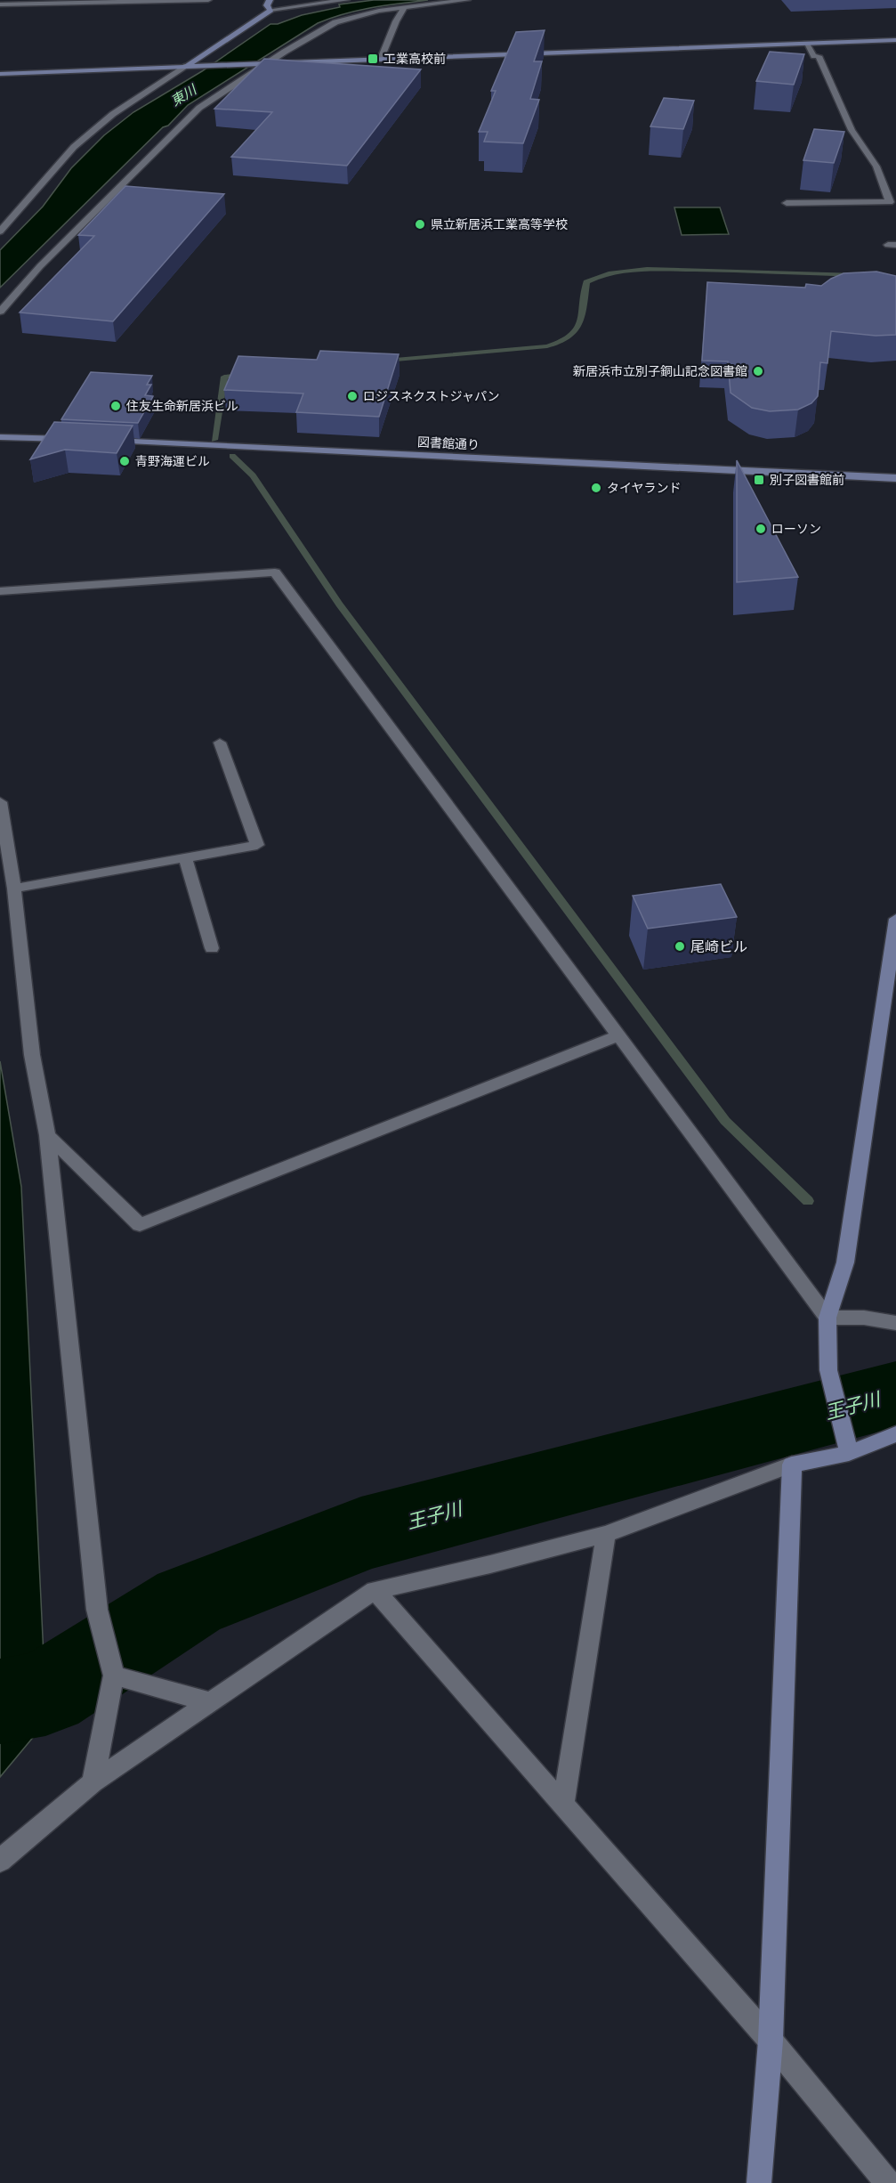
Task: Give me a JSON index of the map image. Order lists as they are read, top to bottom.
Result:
{
  "streets": {
    "street": ["図書館通り"]
  },
  "water": ["東川", "王子川"],
  "places": {
    "transit": ["工業高校前", "別子図書館前"],
    "other": [
      "県立新居浜工業高等学校",
      "新居浜市立別子銅山記念図書館",
      "ロジスネクストジャパン",
      "住友生命新居浜ビル",
      "青野海運ビル",
      "タイヤランド",
      "ローソン",
      "尾崎ビル"
    ]
  }
}
